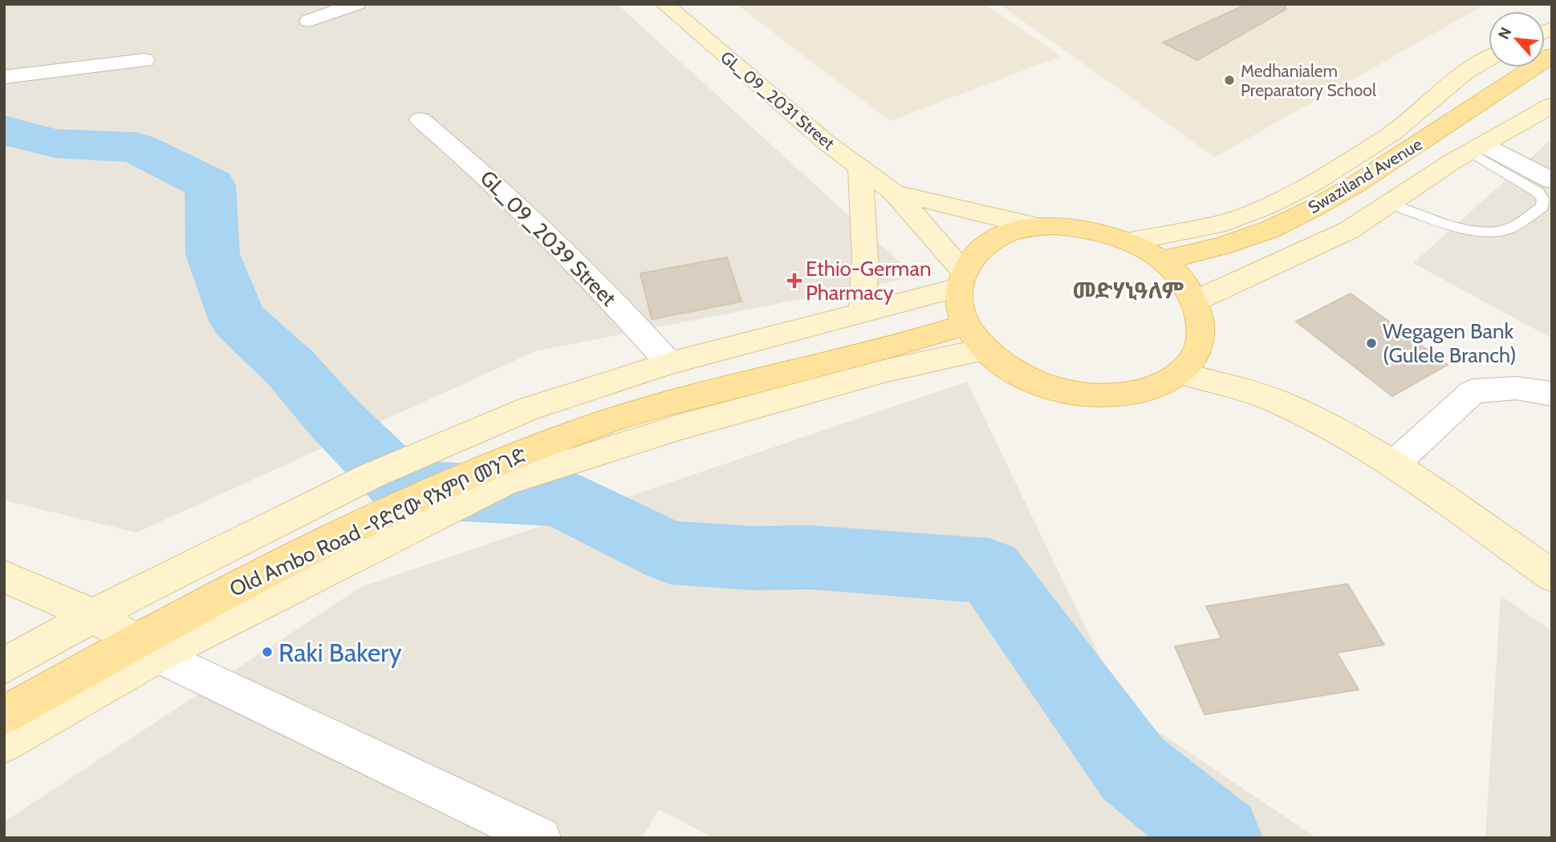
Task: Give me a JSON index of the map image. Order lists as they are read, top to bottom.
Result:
{
  "streets": {
    "main road": ["GL_09_2031 Street", "Swaziland Avenue", "Old Ambo Road -የድሮው የአምቦ መንገድ"],
    "street": ["GL_09_2039 Street"]
  },
  "crossings": [
    ["GL_09_2031 Street", "Old Ambo Road -የድሮው የአምቦ መንገድ"]
  ],
  "districts": ["መድሃኒዓለም"],
  "places": {
    "other": ["Medhanialem Preparatory School", "Wegagen Bank (Gulele Branch)", "Raki Bakery"],
    "health": ["Ethio-German Pharmacy"]
  },
  "north": "top left"
}
